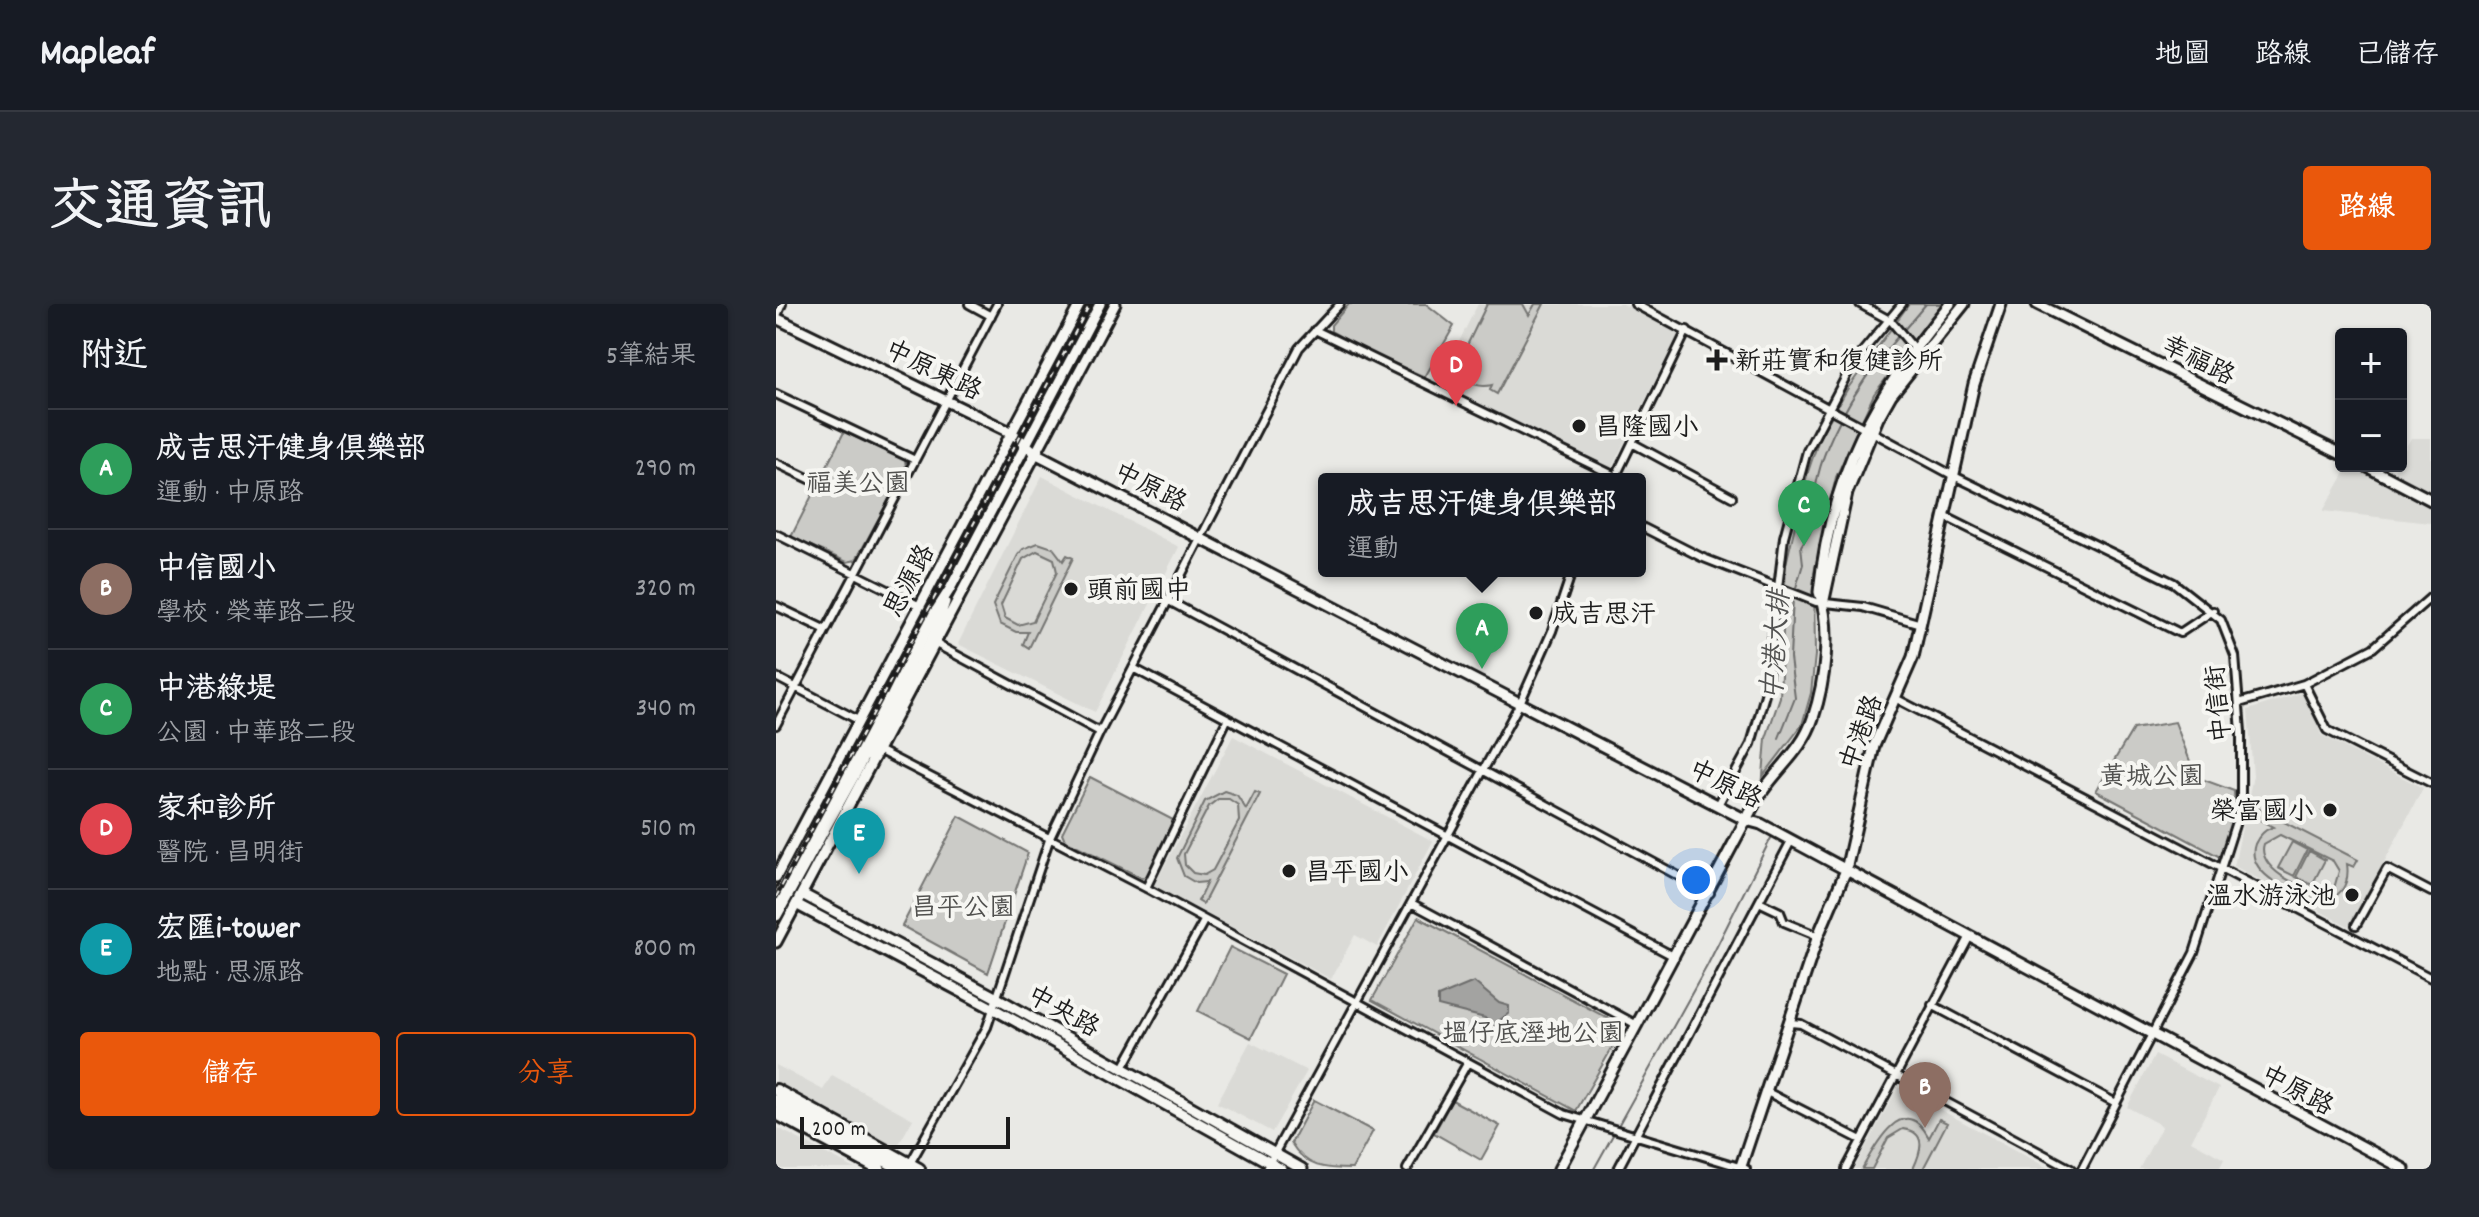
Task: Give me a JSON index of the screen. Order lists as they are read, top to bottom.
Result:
{
  "streets": {
    "street": [
      "幸福路",
      "中原東路",
      "中原路",
      "思源路",
      "中信街",
      "中港路",
      "中央路"
    ]
  },
  "crossings": [
    ["中原東路", "中原路"],
    ["中原東路", "思源路"],
    ["中原路", "思源路"],
    ["中原路", "中信街"],
    ["中原路", "中港路"],
    ["思源路", "中央路"],
    ["中信街", "中港路"]
  ],
  "water": ["中港大排"],
  "parks": [
    "福美公園",
    "黃城公園",
    "昌平公園",
    "塭仔底溼地公園"
  ],
  "places": {
    "health": ["新莊實和復健診所"],
    "other": [
      "昌隆國小",
      "頭前國中",
      "成吉思汗",
      "榮富國小",
      "昌平國小",
      "溫水游泳池"
    ]
  },
  "scale_bar": "200 m",
  "page": {
    "header": "Mapleaf",
    "nav": ["地圖", "路線", "已儲存"],
    "title": "交通資訊",
    "buttons": [
      "路線",
      ["儲存", "分享"]
    ],
    "heading": ["附近", "5筆結果"],
    "map_buttons": ["+", "−"],
    "pins": [
      "D",
      "C",
      "A",
      "E",
      "B"
    ],
    "list": [
      {
        "mark": "A",
        "name": "成吉思汗健身俱樂部",
        "note": "運動 · 中原路",
        "value": "290 m"
      },
      {
        "mark": "B",
        "name": "中信國小",
        "note": "學校 · 榮華路二段",
        "value": "320 m"
      },
      {
        "mark": "C",
        "name": "中港綠堤",
        "note": "公園 · 中華路二段",
        "value": "340 m"
      },
      {
        "mark": "D",
        "name": "家和診所",
        "note": "醫院 · 昌明街",
        "value": "510 m"
      },
      {
        "mark": "E",
        "name": "宏匯i-tower",
        "note": "地點 · 思源路",
        "value": "800 m"
      }
    ],
    "popup": ["成吉思汗健身俱樂部", "運動"],
    "scale": "200 m"
  }
}
